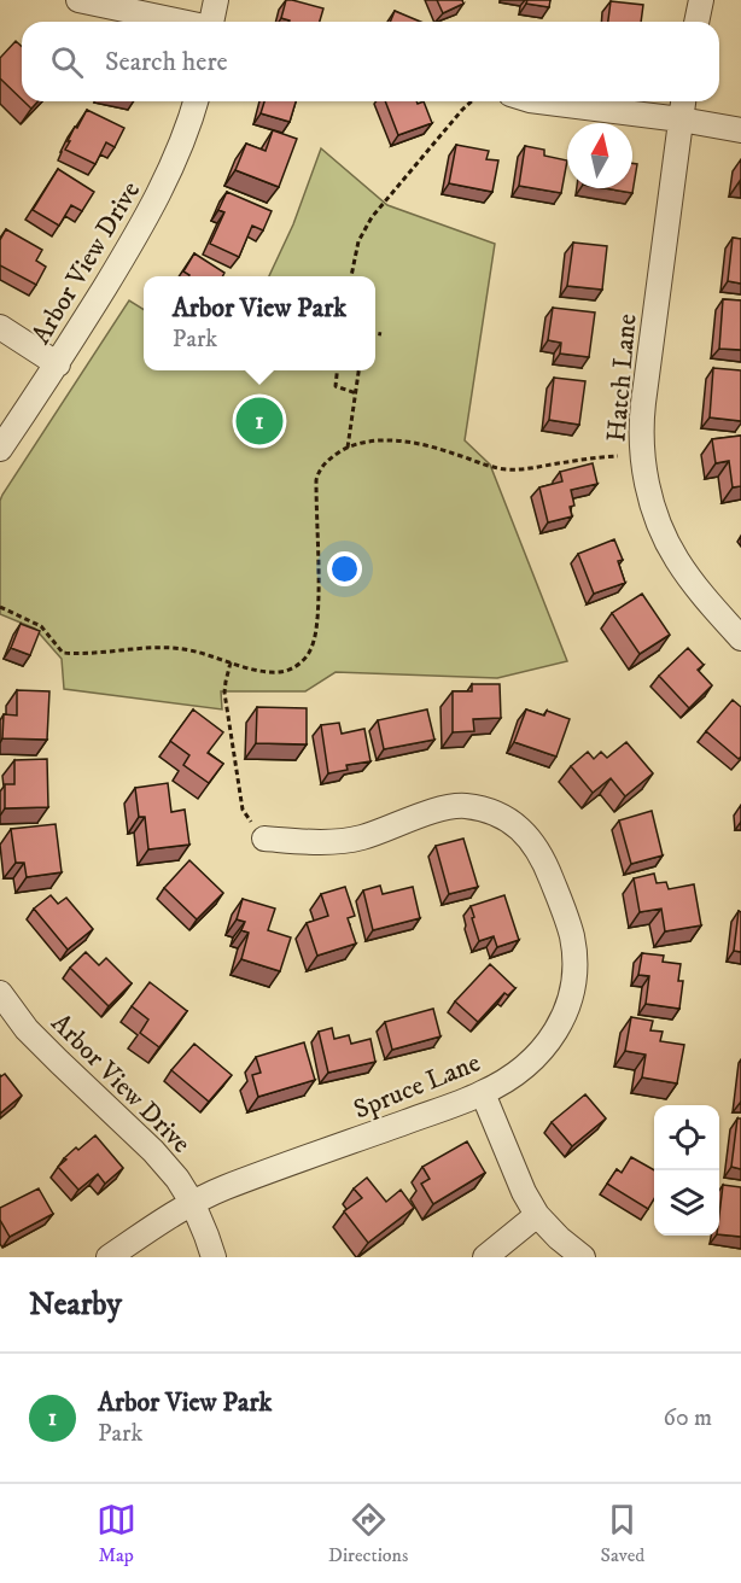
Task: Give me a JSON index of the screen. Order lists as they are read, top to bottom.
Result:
{
  "streets": {
    "street": ["Arbor View Drive", "Hatch Lane", "Spruce Lane"]
  },
  "crossings": [
    ["Arbor View Drive", "Spruce Lane"]
  ],
  "north": "top",
  "page": {
    "search": "Search here",
    "popup": ["Arbor View Park", "Park"],
    "pins": "1",
    "heading": "Nearby",
    "list": [
      {
        "mark": "1",
        "name": "Arbor View Park",
        "note": "Park",
        "value": "60 m"
      }
    ],
    "nav": ["Map", "Directions", "Saved"]
  }
}
